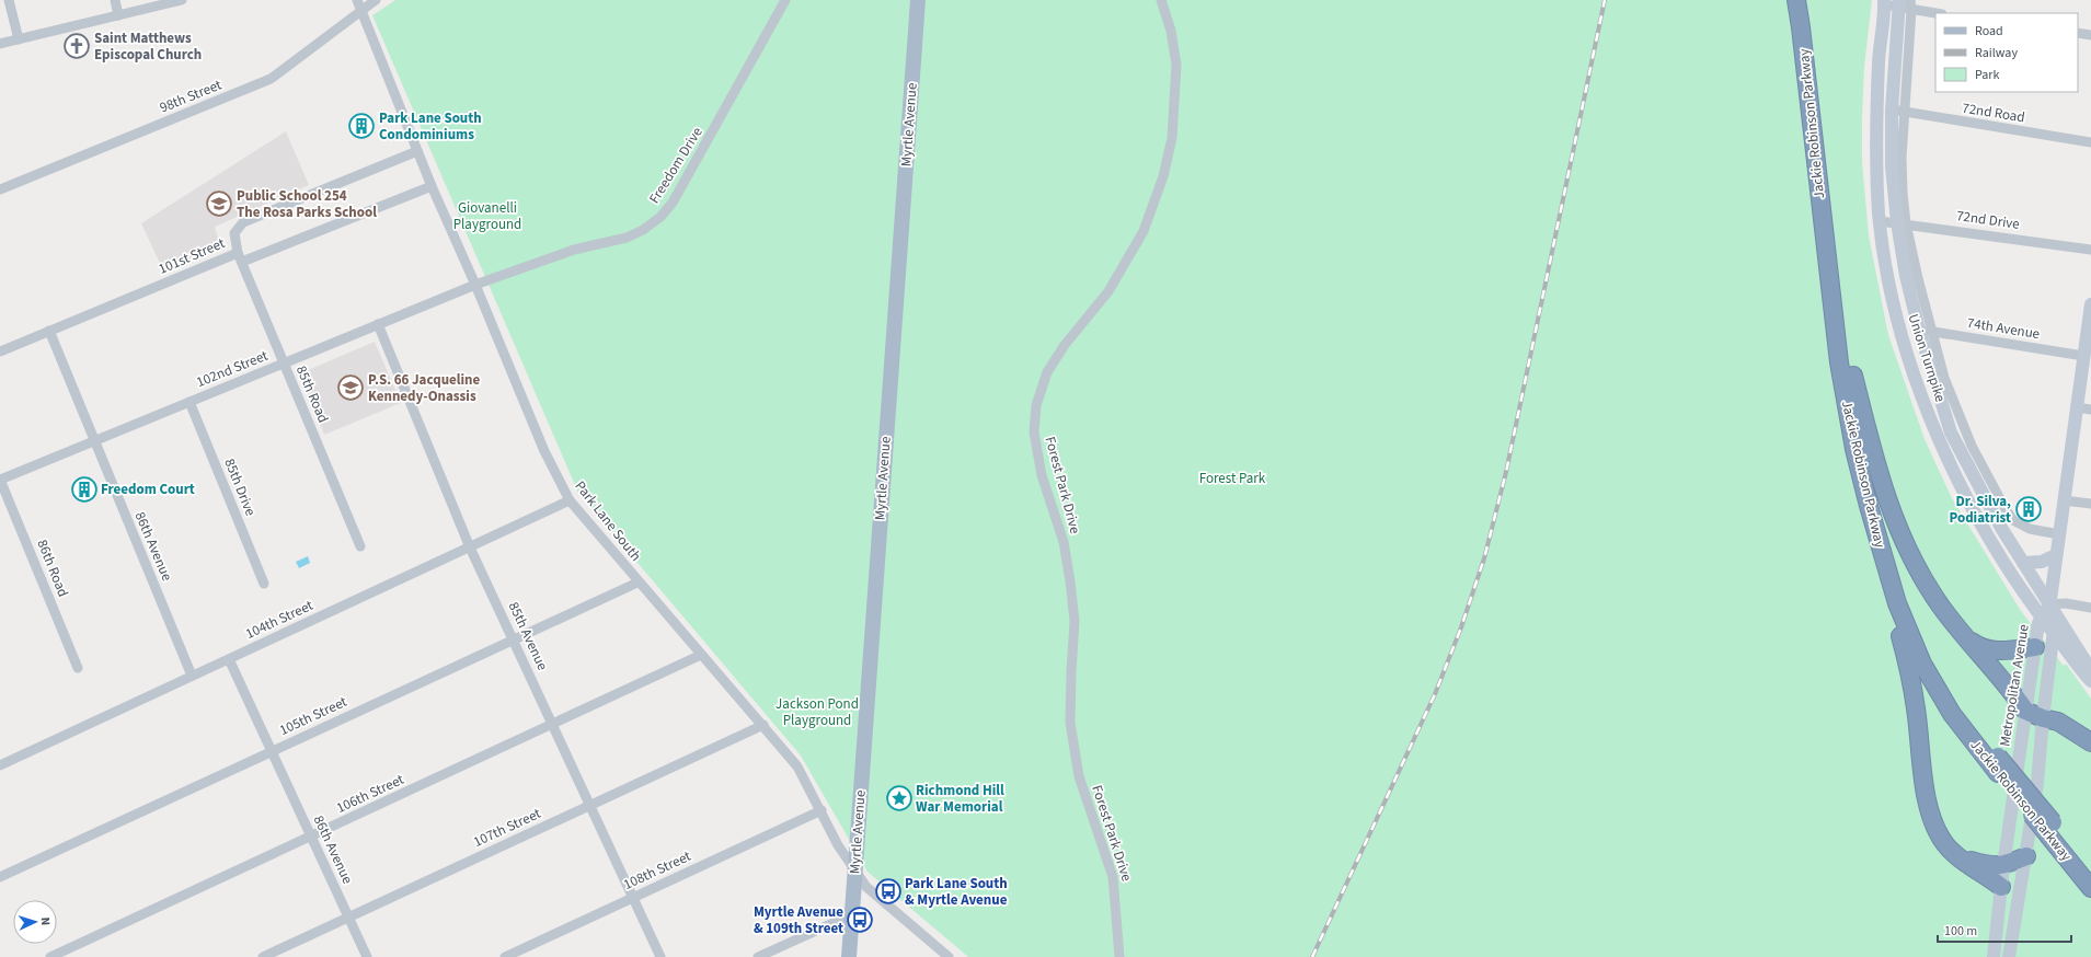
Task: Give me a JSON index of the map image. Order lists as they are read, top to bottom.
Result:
{
  "streets": {
    "highway": ["Jackie Robinson Parkway"],
    "main road": ["Myrtle Avenue", "Union Turnpike", "Metropolitan Avenue"],
    "street": [
      "98th Street",
      "72nd Road",
      "Freedom Drive",
      "72nd Drive",
      "101st Street",
      "74th Avenue",
      "102nd Street",
      "85th Road",
      "Forest Park Drive",
      "85th Drive",
      "Park Lane South",
      "86th Avenue",
      "86th Road",
      "104th Street",
      "85th Avenue",
      "105th Street",
      "106th Street",
      "107th Street",
      "108th Street"
    ]
  },
  "crossings": [
    ["98th Street", "Park Lane South"],
    ["72nd Road", "Union Turnpike"],
    ["Myrtle Avenue", "Park Lane South"],
    ["Freedom Drive", "102nd Street"],
    ["Freedom Drive", "Park Lane South"],
    ["72nd Drive", "Union Turnpike"],
    ["101st Street", "85th Road"],
    ["101st Street", "Park Lane South"],
    ["101st Street", "86th Avenue"],
    ["74th Avenue", "Union Turnpike"],
    ["74th Avenue", "Metropolitan Avenue"],
    ["Union Turnpike", "Metropolitan Avenue"],
    ["102nd Street", "85th Road"],
    ["102nd Street", "85th Drive"],
    ["102nd Street", "Park Lane South"],
    ["102nd Street", "86th Avenue"],
    ["102nd Street", "86th Road"],
    ["102nd Street", "85th Avenue"],
    ["Park Lane South", "104th Street"],
    ["Park Lane South", "105th Street"],
    ["Park Lane South", "106th Street"],
    ["Park Lane South", "107th Street"],
    ["Park Lane South", "108th Street"],
    ["86th Avenue", "104th Street"],
    ["86th Avenue", "105th Street"],
    ["86th Avenue", "106th Street"],
    ["86th Avenue", "107th Street"],
    ["104th Street", "85th Avenue"],
    ["85th Avenue", "105th Street"],
    ["85th Avenue", "106th Street"],
    ["85th Avenue", "107th Street"],
    ["85th Avenue", "108th Street"]
  ],
  "parks": ["Giovanelli Playground", "Forest Park", "Jackson Pond Playground"],
  "places": {
    "church": ["Saint Matthews Episcopal Church"],
    "building": ["Park Lane South Condominiums", "Freedom Court", "Dr. Silva, Podiatrist"],
    "school or university": ["Public School 254 The Rosa Parks School", "P.S. 66 Jacqueline Kennedy-Onassis"],
    "place": ["Richmond Hill War Memorial"],
    "bus stop": ["Park Lane South & Myrtle Avenue", "Myrtle Avenue & 109th Street"]
  },
  "legend": ["Road", "Railway", "Park"],
  "scale_bar": "100 m",
  "north": "right"
}
